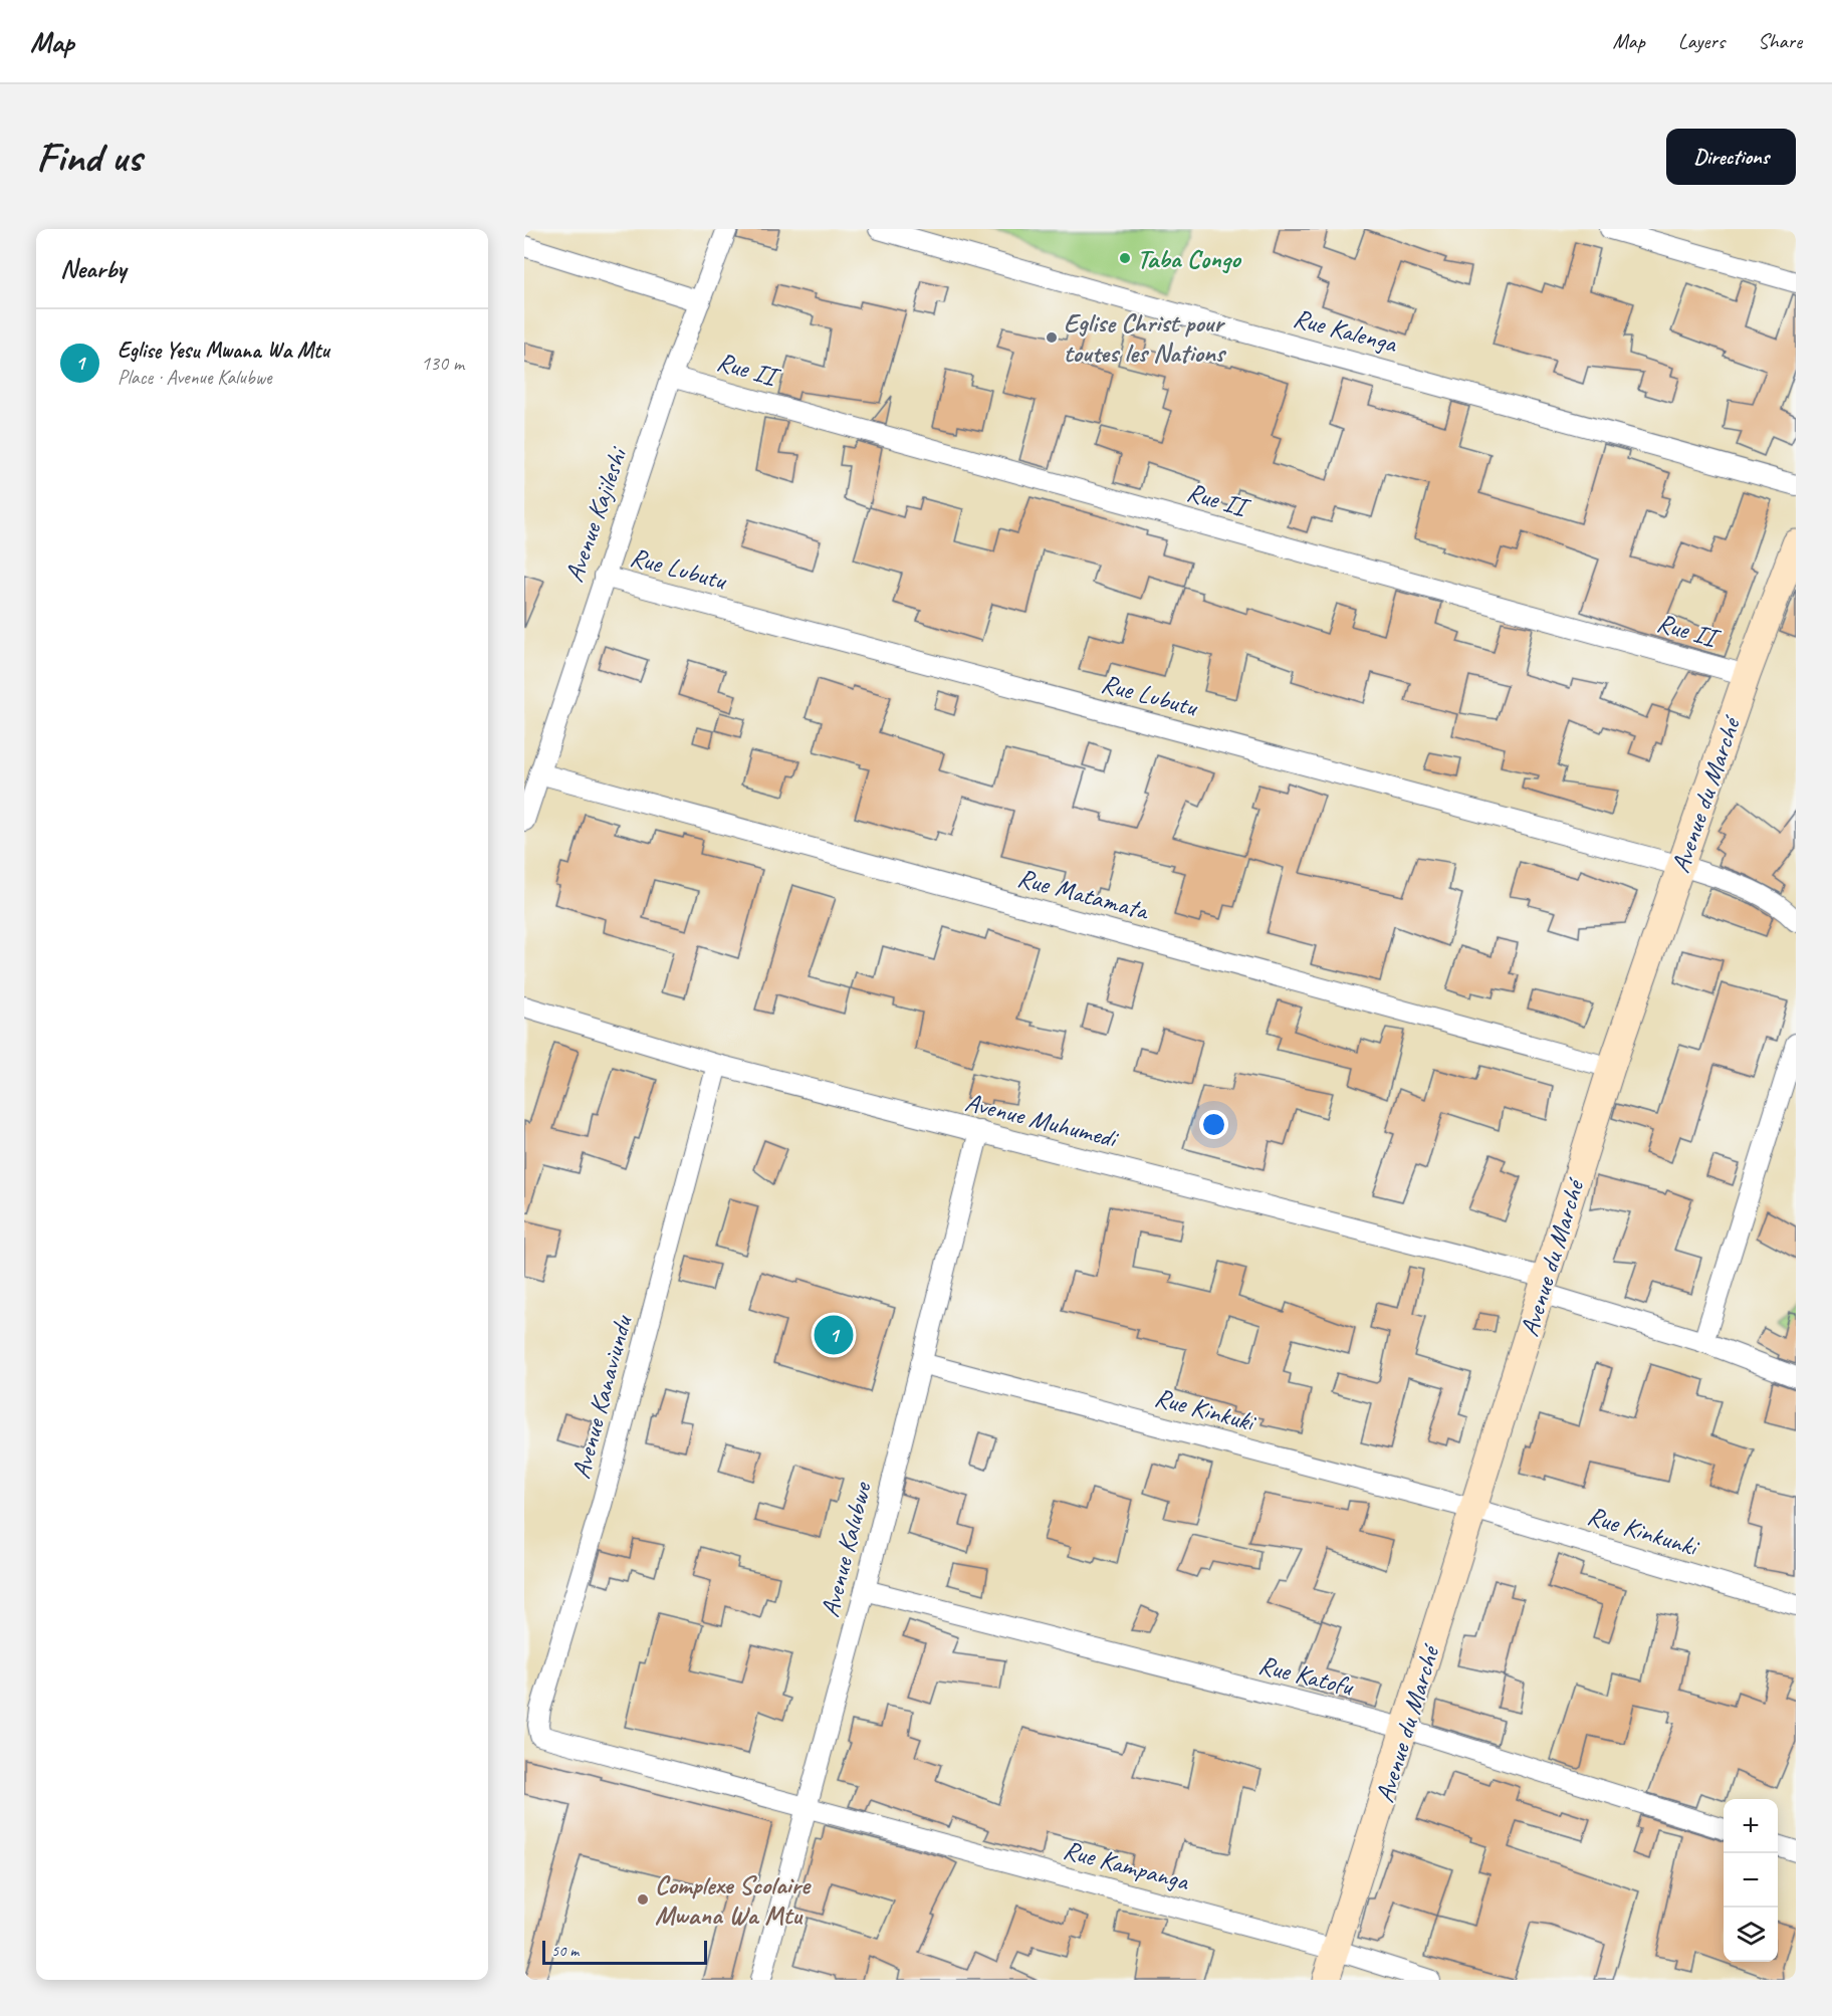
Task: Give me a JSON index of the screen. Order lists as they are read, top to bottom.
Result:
{
  "streets": {
    "street": [
      "Rue Kalenga",
      "Rue II",
      "Avenue Kajileshi",
      "Rue Lubutu",
      "Avenue du Marché",
      "Rue Matamata",
      "Avenue Muhumedi",
      "Avenue Kanaviundu",
      "Rue Kinkuki",
      "Rue Kinkunki",
      "Avenue Kalubwe",
      "Rue Katofu",
      "Rue Kampanga"
    ]
  },
  "crossings": [
    ["Rue II", "Avenue Kajileshi"],
    ["Rue II", "Avenue du Marché"],
    ["Avenue Kajileshi", "Rue Lubutu"],
    ["Avenue Kajileshi", "Rue Matamata"],
    ["Rue Lubutu", "Avenue du Marché"],
    ["Avenue du Marché", "Rue Matamata"],
    ["Avenue du Marché", "Avenue Muhumedi"],
    ["Avenue du Marché", "Rue Kinkuki"],
    ["Avenue du Marché", "Rue Kinkunki"],
    ["Avenue du Marché", "Rue Katofu"],
    ["Avenue du Marché", "Rue Kampanga"],
    ["Avenue Muhumedi", "Avenue Kanaviundu"],
    ["Avenue Muhumedi", "Avenue Kalubwe"],
    ["Avenue Kanaviundu", "Rue Kampanga"],
    ["Rue Kinkuki", "Rue Kinkunki"],
    ["Rue Kinkuki", "Avenue Kalubwe"],
    ["Avenue Kalubwe", "Rue Katofu"],
    ["Avenue Kalubwe", "Rue Kampanga"]
  ],
  "places": ["Taba Congo", "Eglise Christ pour toutes les Nations", "Complexe Scolaire Mwana Wa Mtu"],
  "scale_bar": "50 m",
  "page": {
    "header": "Map",
    "nav": ["Map", "Layers", "Share"],
    "buttons": "Directions",
    "title": "Find us",
    "heading": "Nearby",
    "list": [
      {
        "mark": "1",
        "name": "Eglise Yesu Mwana Wa Mtu",
        "note": "Place · Avenue Kalubwe",
        "value": "130 m"
      }
    ],
    "pins": "1",
    "map_buttons": ["+", "−"],
    "scale": "50 m"
  }
}
